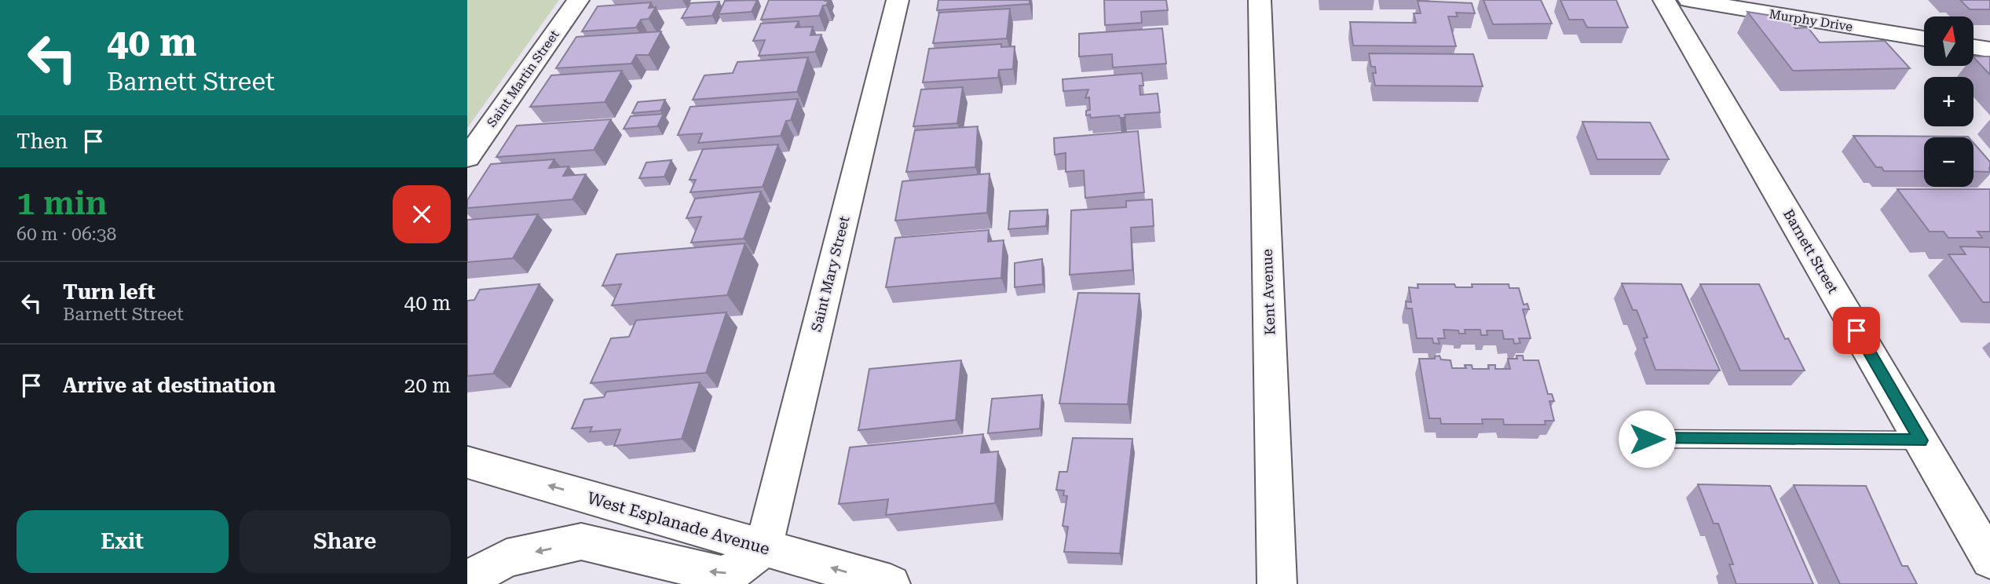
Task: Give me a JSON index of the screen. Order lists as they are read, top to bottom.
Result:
{
  "streets": {
    "street": [
      "Murphy Drive",
      "Saint Martin Street",
      "Barnett Street",
      "Saint Mary Street",
      "Kent Avenue",
      "West Esplanade Avenue"
    ]
  },
  "crossings": [
    ["Saint Mary Street", "West Esplanade Avenue"]
  ],
  "one_way": ["West Esplanade Avenue"],
  "north": "top",
  "page": {
    "turn": ["40 m", "Barnett Street"],
    "map_buttons": ["+", "−"],
    "then": "Then",
    "heading": ["1 min", "60 m · 06:38"],
    "list": [
      {
        "name": "Turn left",
        "note": "Barnett Street",
        "value": "40 m"
      },
      {
        "name": "Arrive at destination",
        "value": "20 m"
      }
    ],
    "buttons": ["Exit", "Share"]
  }
}
